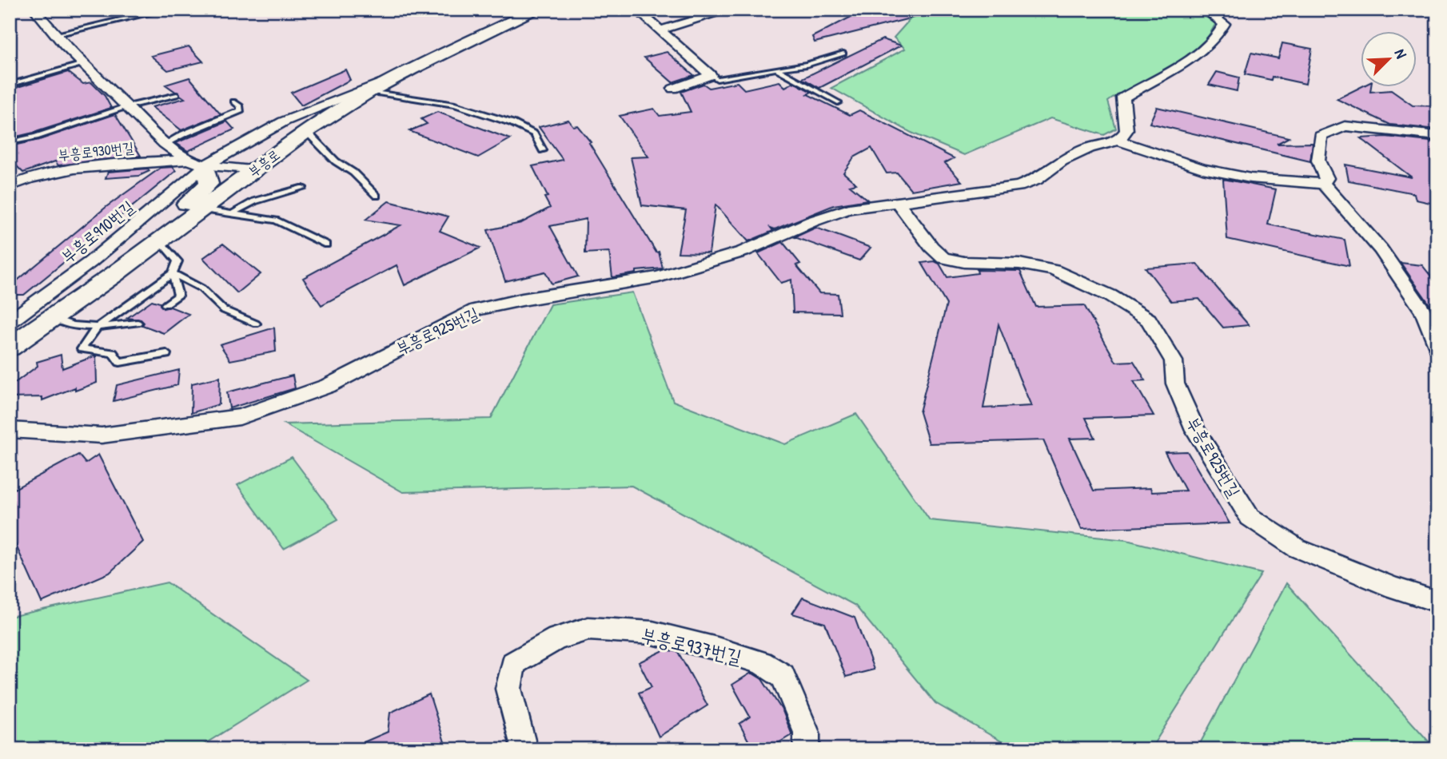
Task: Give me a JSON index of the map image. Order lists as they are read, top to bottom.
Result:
{
  "streets": {
    "main road": ["부흥로"],
    "street": [
      "부흥로930번길",
      "부흥로910번길",
      "부흥로925번길",
      "부흥로937번길"
    ]
  },
  "crossings": [
    ["부흥로930번길", "부흥로910번길"],
    ["부흥로", "부흥로910번길"]
  ],
  "north": "top right"
}
